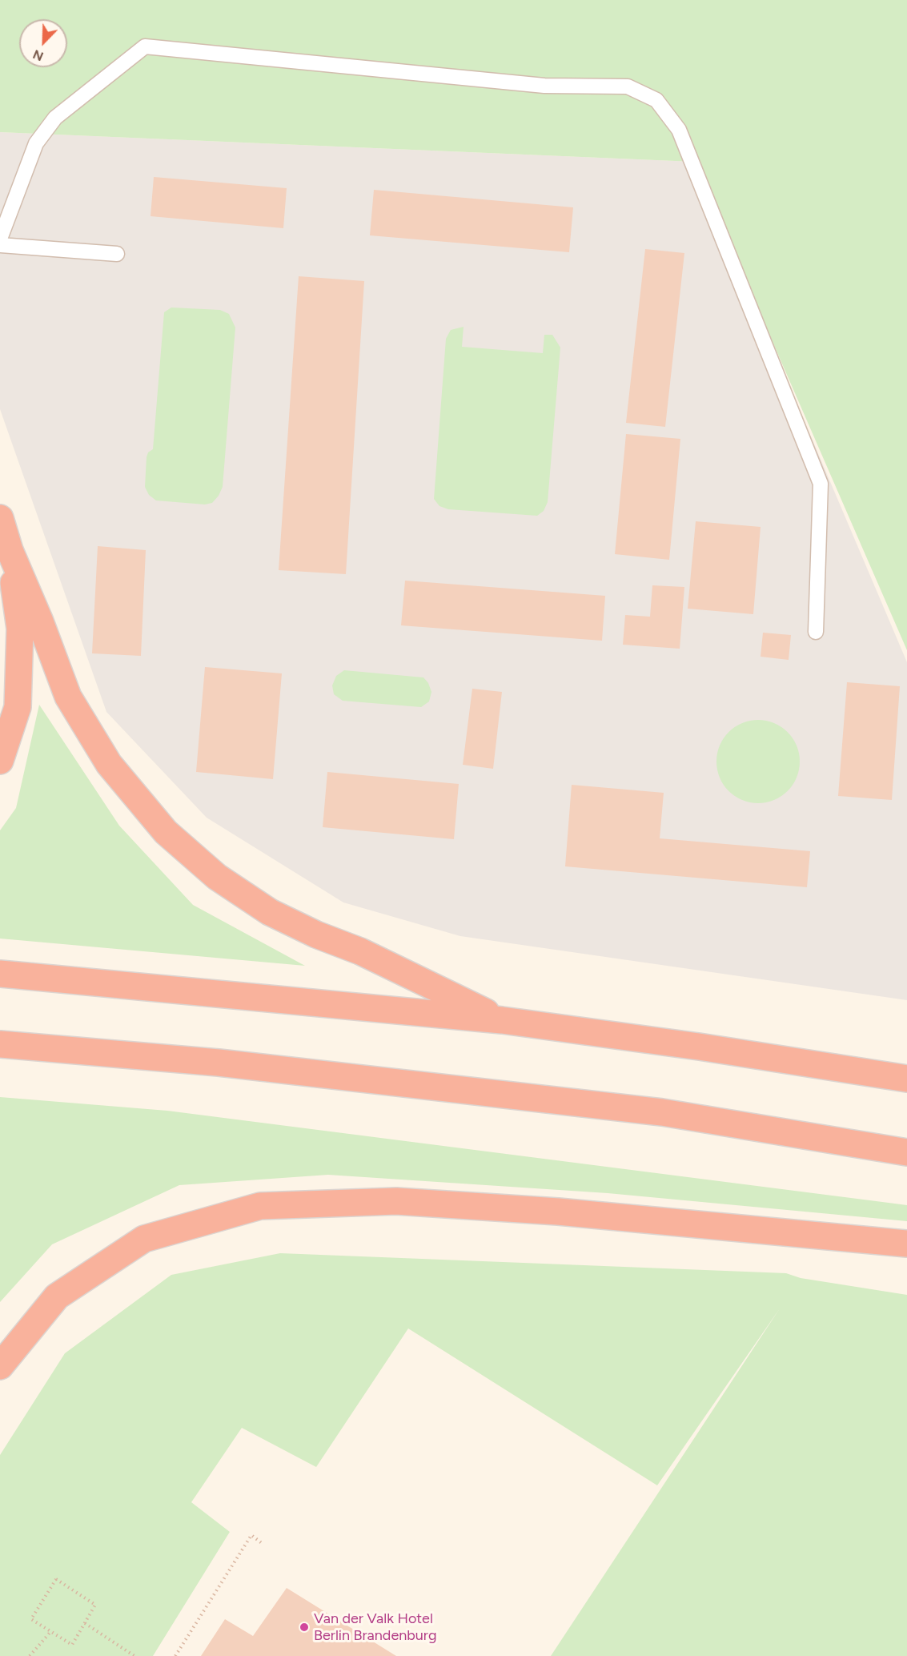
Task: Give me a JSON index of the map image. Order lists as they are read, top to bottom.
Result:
{
  "places": ["Van der Valk Hotel Berlin Brandenburg"],
  "north": "bottom left"
}
